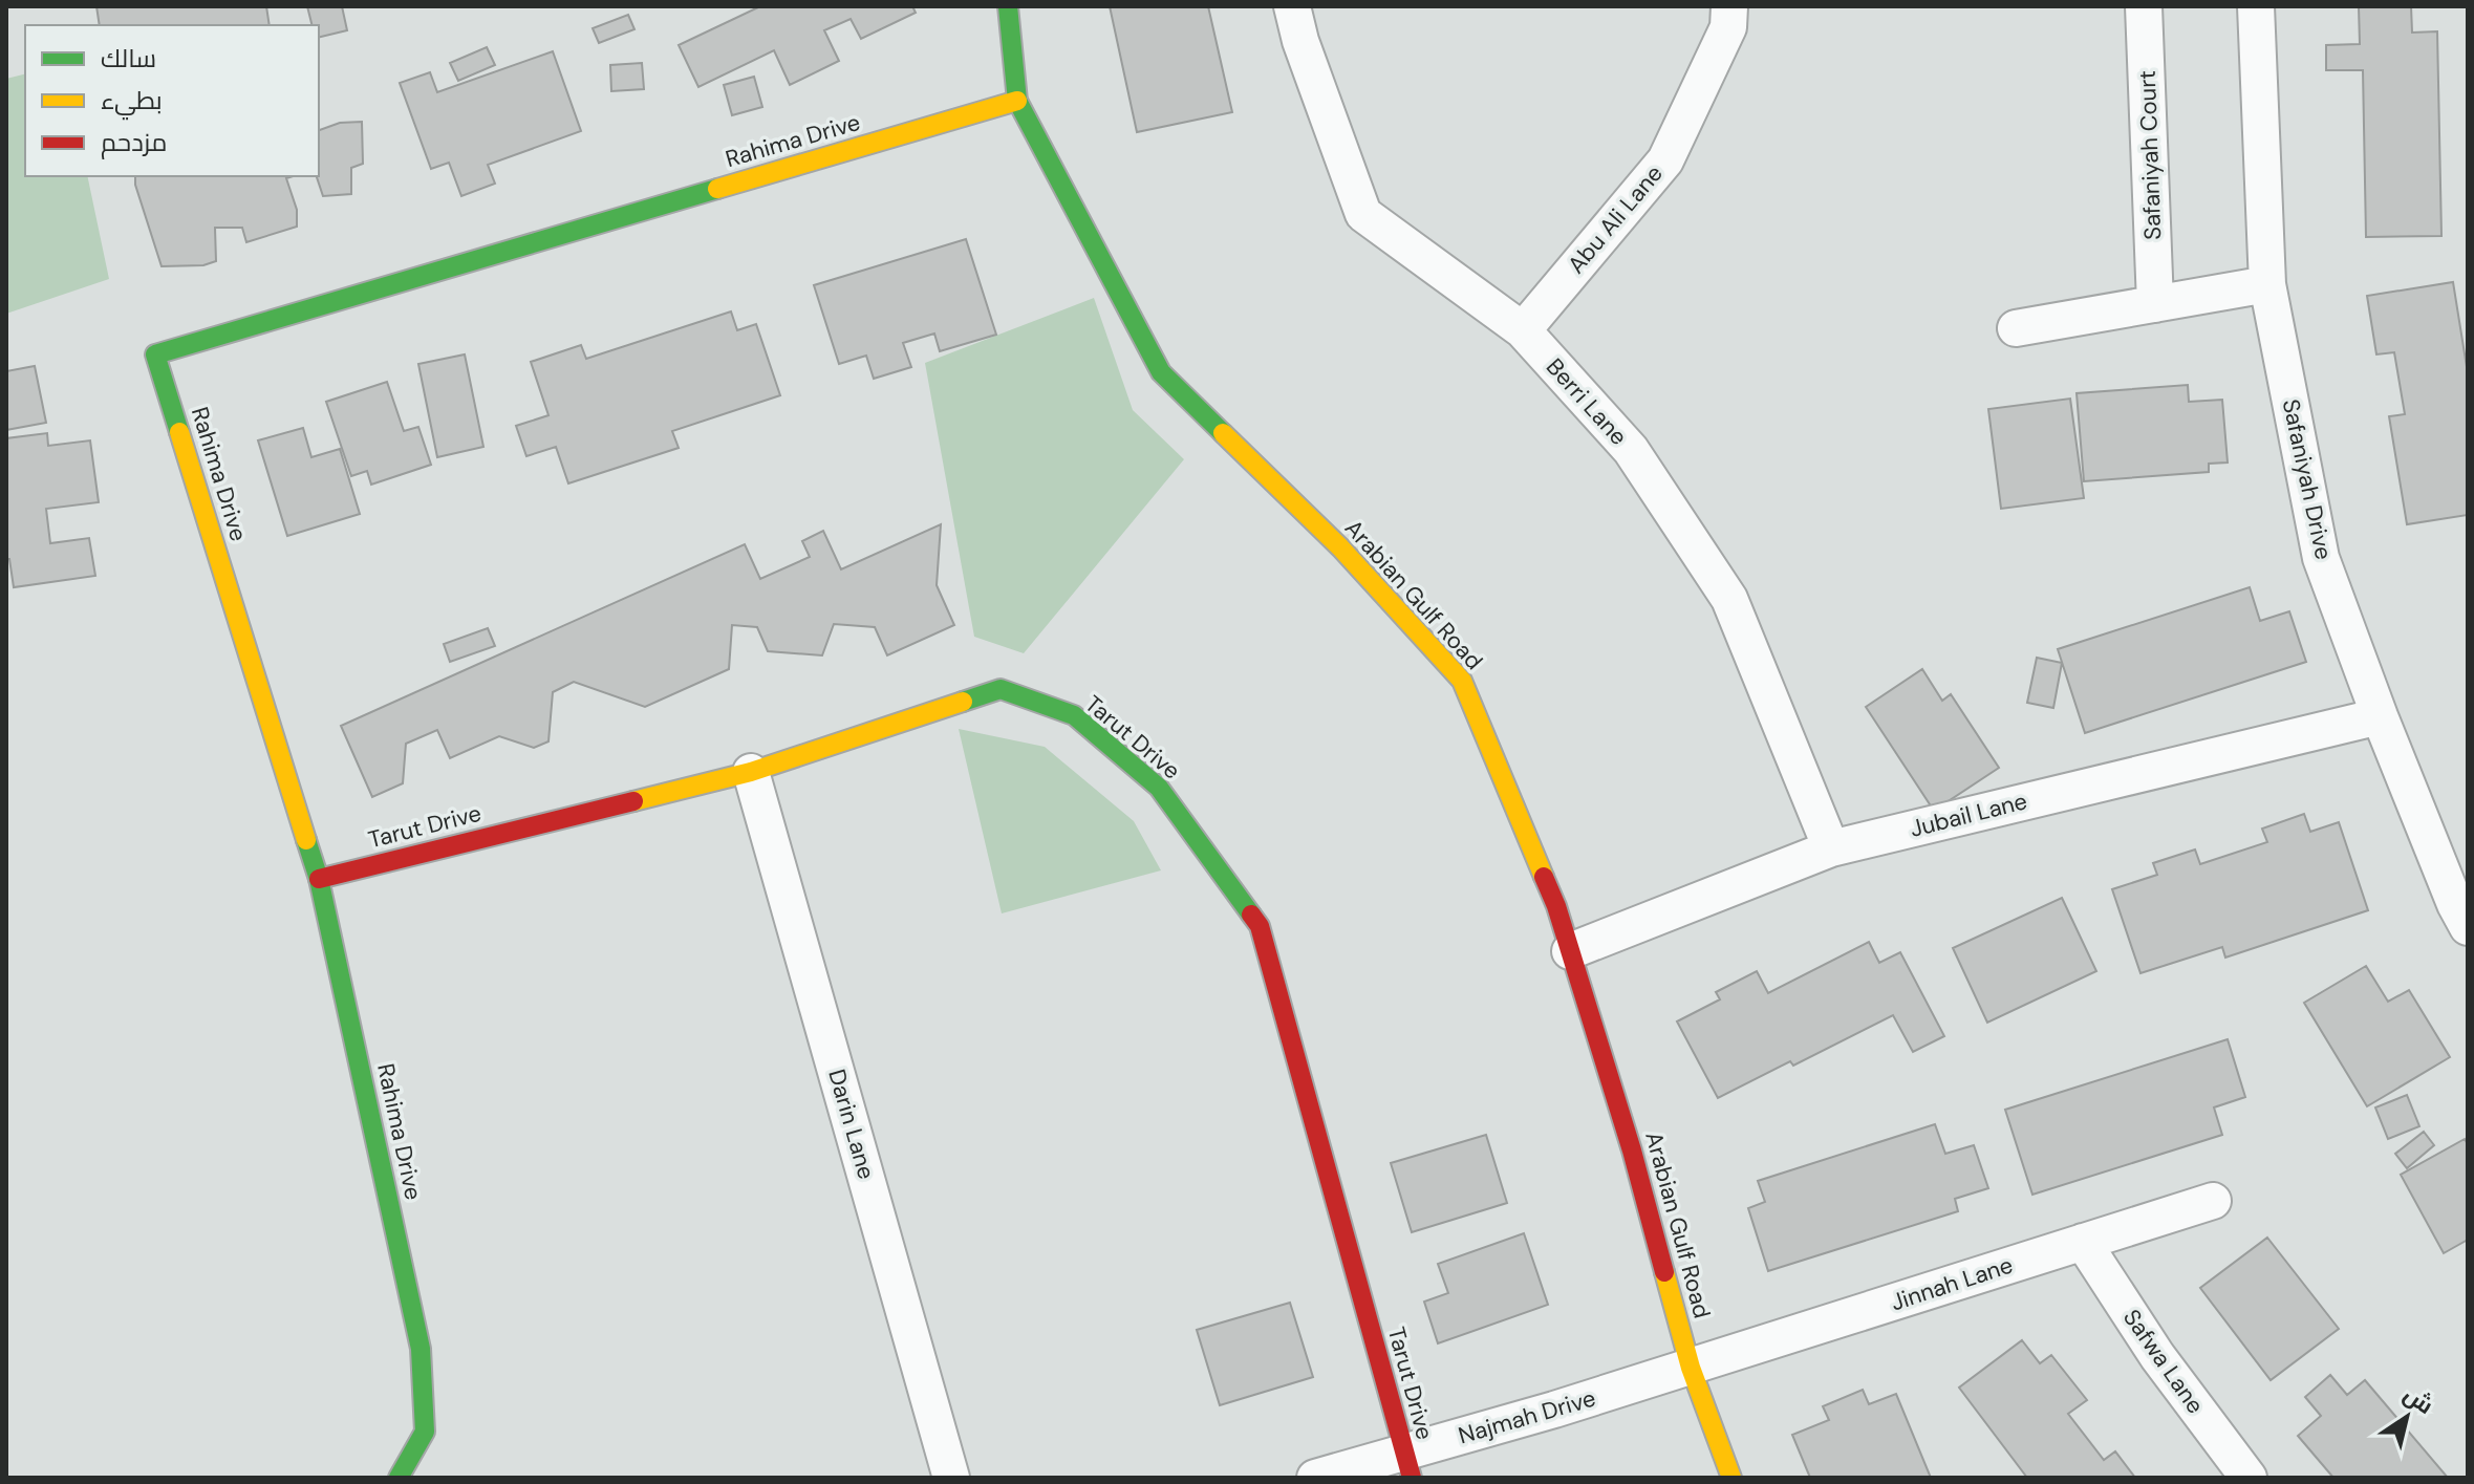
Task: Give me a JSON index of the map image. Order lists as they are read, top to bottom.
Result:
{
  "streets": {
    "street": [
      "Rahima Drive",
      "Safaniyah Court",
      "Abu Ali Lane",
      "Berri Lane",
      "Safaniyah Drive",
      "Arabian Gulf Road",
      "Tarut Drive",
      "Jubail Lane",
      "Darin Lane",
      "Jinnah Lane",
      "Safwa Lane",
      "Najmah Drive"
    ]
  },
  "crossings": [
    ["Rahima Drive", "Arabian Gulf Road"],
    ["Rahima Drive", "Tarut Drive"],
    ["Abu Ali Lane", "Berri Lane"],
    ["Berri Lane", "Jubail Lane"],
    ["Safaniyah Drive", "Jubail Lane"],
    ["Arabian Gulf Road", "Jubail Lane"],
    ["Arabian Gulf Road", "Jinnah Lane"],
    ["Arabian Gulf Road", "Najmah Drive"],
    ["Tarut Drive", "Darin Lane"],
    ["Tarut Drive", "Najmah Drive"],
    ["Jinnah Lane", "Safwa Lane"],
    ["Jinnah Lane", "Najmah Drive"]
  ],
  "legend": ["سالك", "بطيء", "مزدحم"],
  "north": "top right"
}
